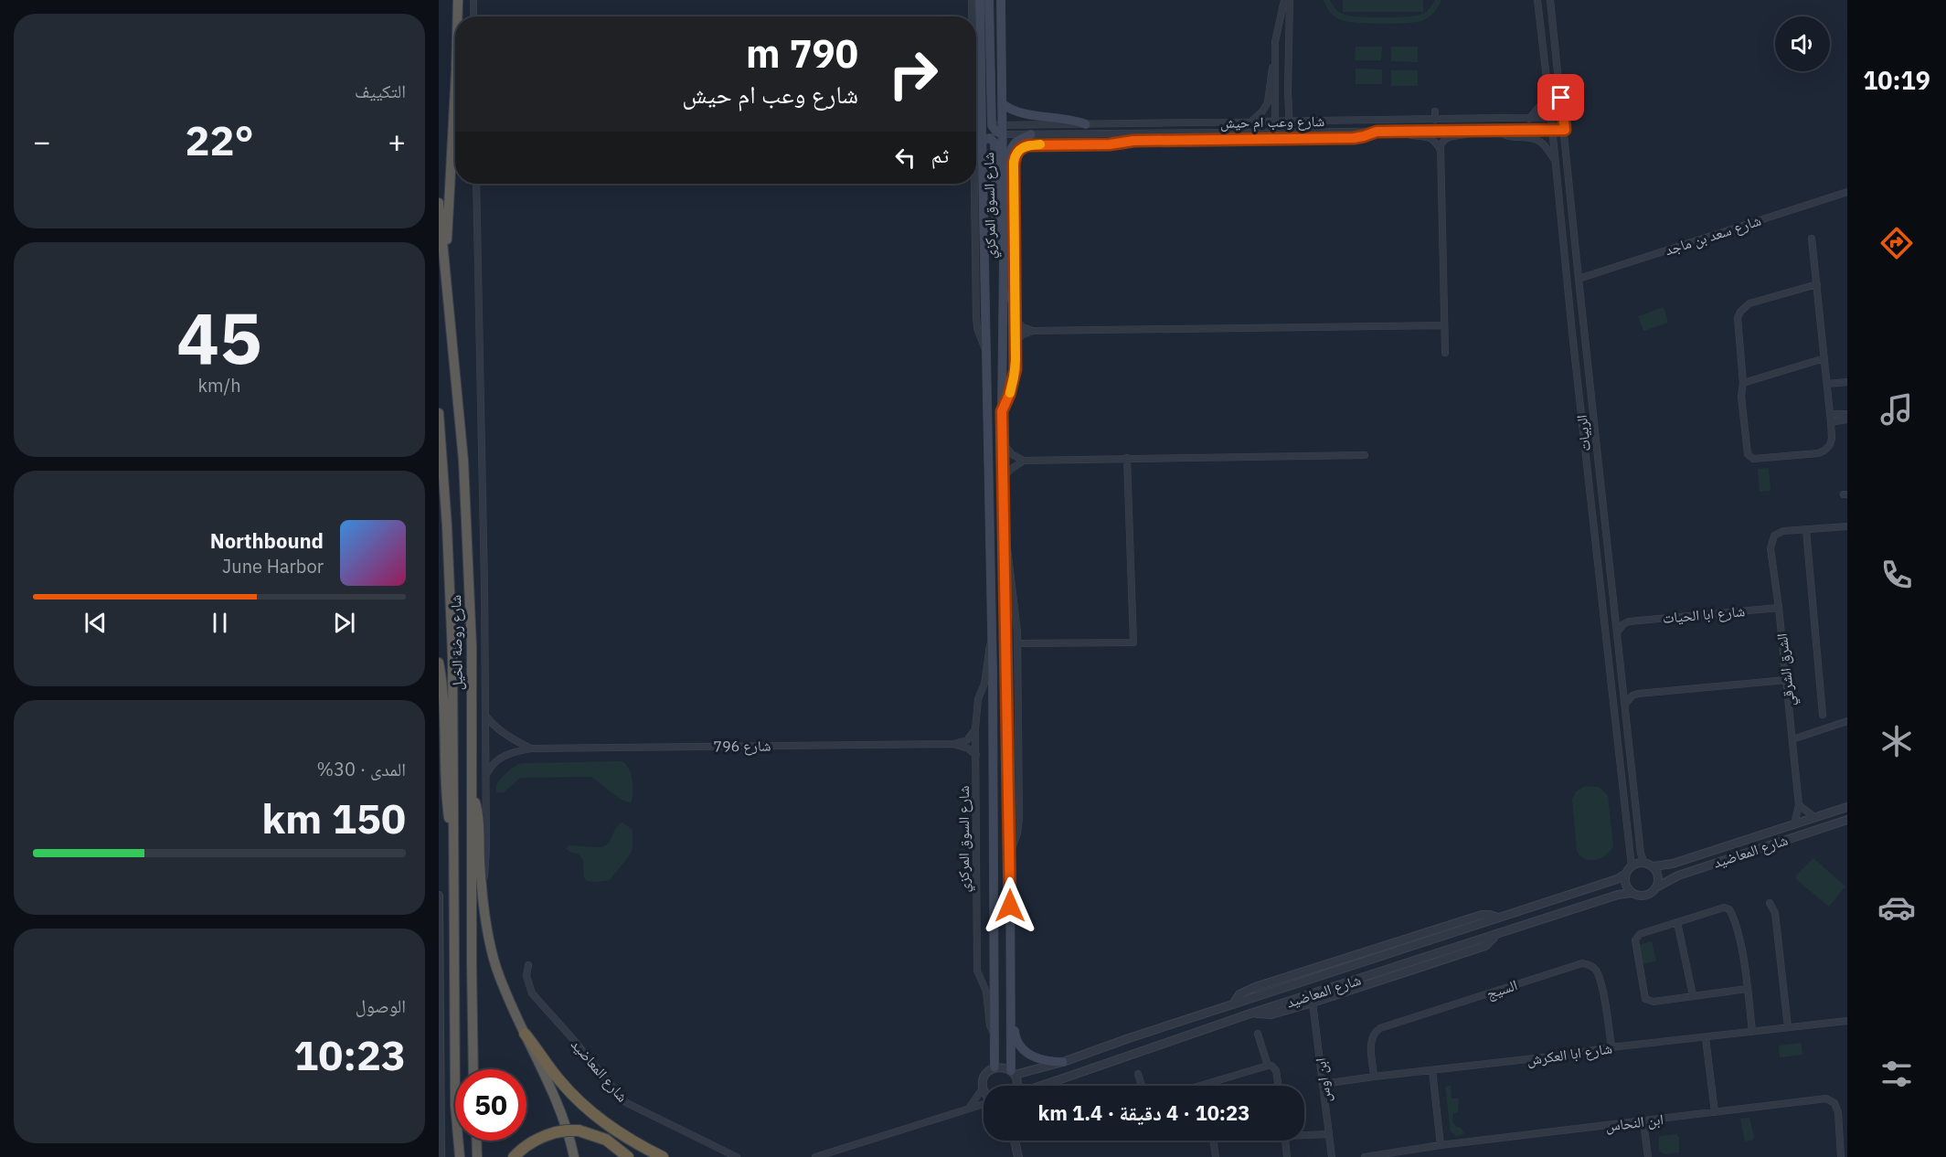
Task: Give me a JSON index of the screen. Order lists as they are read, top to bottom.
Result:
{
  "streets": {
    "highway": ["شارع روضة الخيل"],
    "main road": ["شارع السوق المركزي"],
    "street": [
      "شارع وعب ام حيش",
      "شارع سعد بن ماجد",
      "الربيات",
      "شارع ابا الحيات",
      "الشرق الشرقي",
      "شارع 796",
      "شارع المعاضيد",
      "السيج",
      "شارع ابا العكرش",
      "ابن اوس",
      "ابن النحاس"
    ]
  },
  "crossings": [
    ["شارع وعب ام حيش", "شارع السوق المركزي"],
    ["شارع وعب ام حيش", "الربيات"],
    ["شارع السوق المركزي", "شارع 796"],
    ["شارع السوق المركزي", "شارع المعاضيد"],
    ["شارع سعد بن ماجد", "الربيات"],
    ["الربيات", "شارع المعاضيد"],
    ["شارع ابا الحيات", "الشرق الشرقي"],
    ["شارع روضة الخيل", "شارع 796"],
    ["الشرق الشرقي", "شارع المعاضيد"],
    ["السيج", "شارع ابا العكرش"],
    ["شارع ابا العكرش", "ابن اوس"]
  ],
  "page": {
    "tabs": "10:19",
    "tile": [
      "التكييف",
      ["45", "km/h"],
      ["المدى · 30%", "150 km"],
      ["الوصول", "10:23"]
    ],
    "turn": ["790 m", "شارع وعب ام حيش"],
    "heat": ["−", "22°", "+"],
    "then": "ثم",
    "song": ["Northbound", "June Harbor"],
    "limit": "50",
    "trip": "10:23 · 4 دقيقة · 1.4 km"
  }
}
